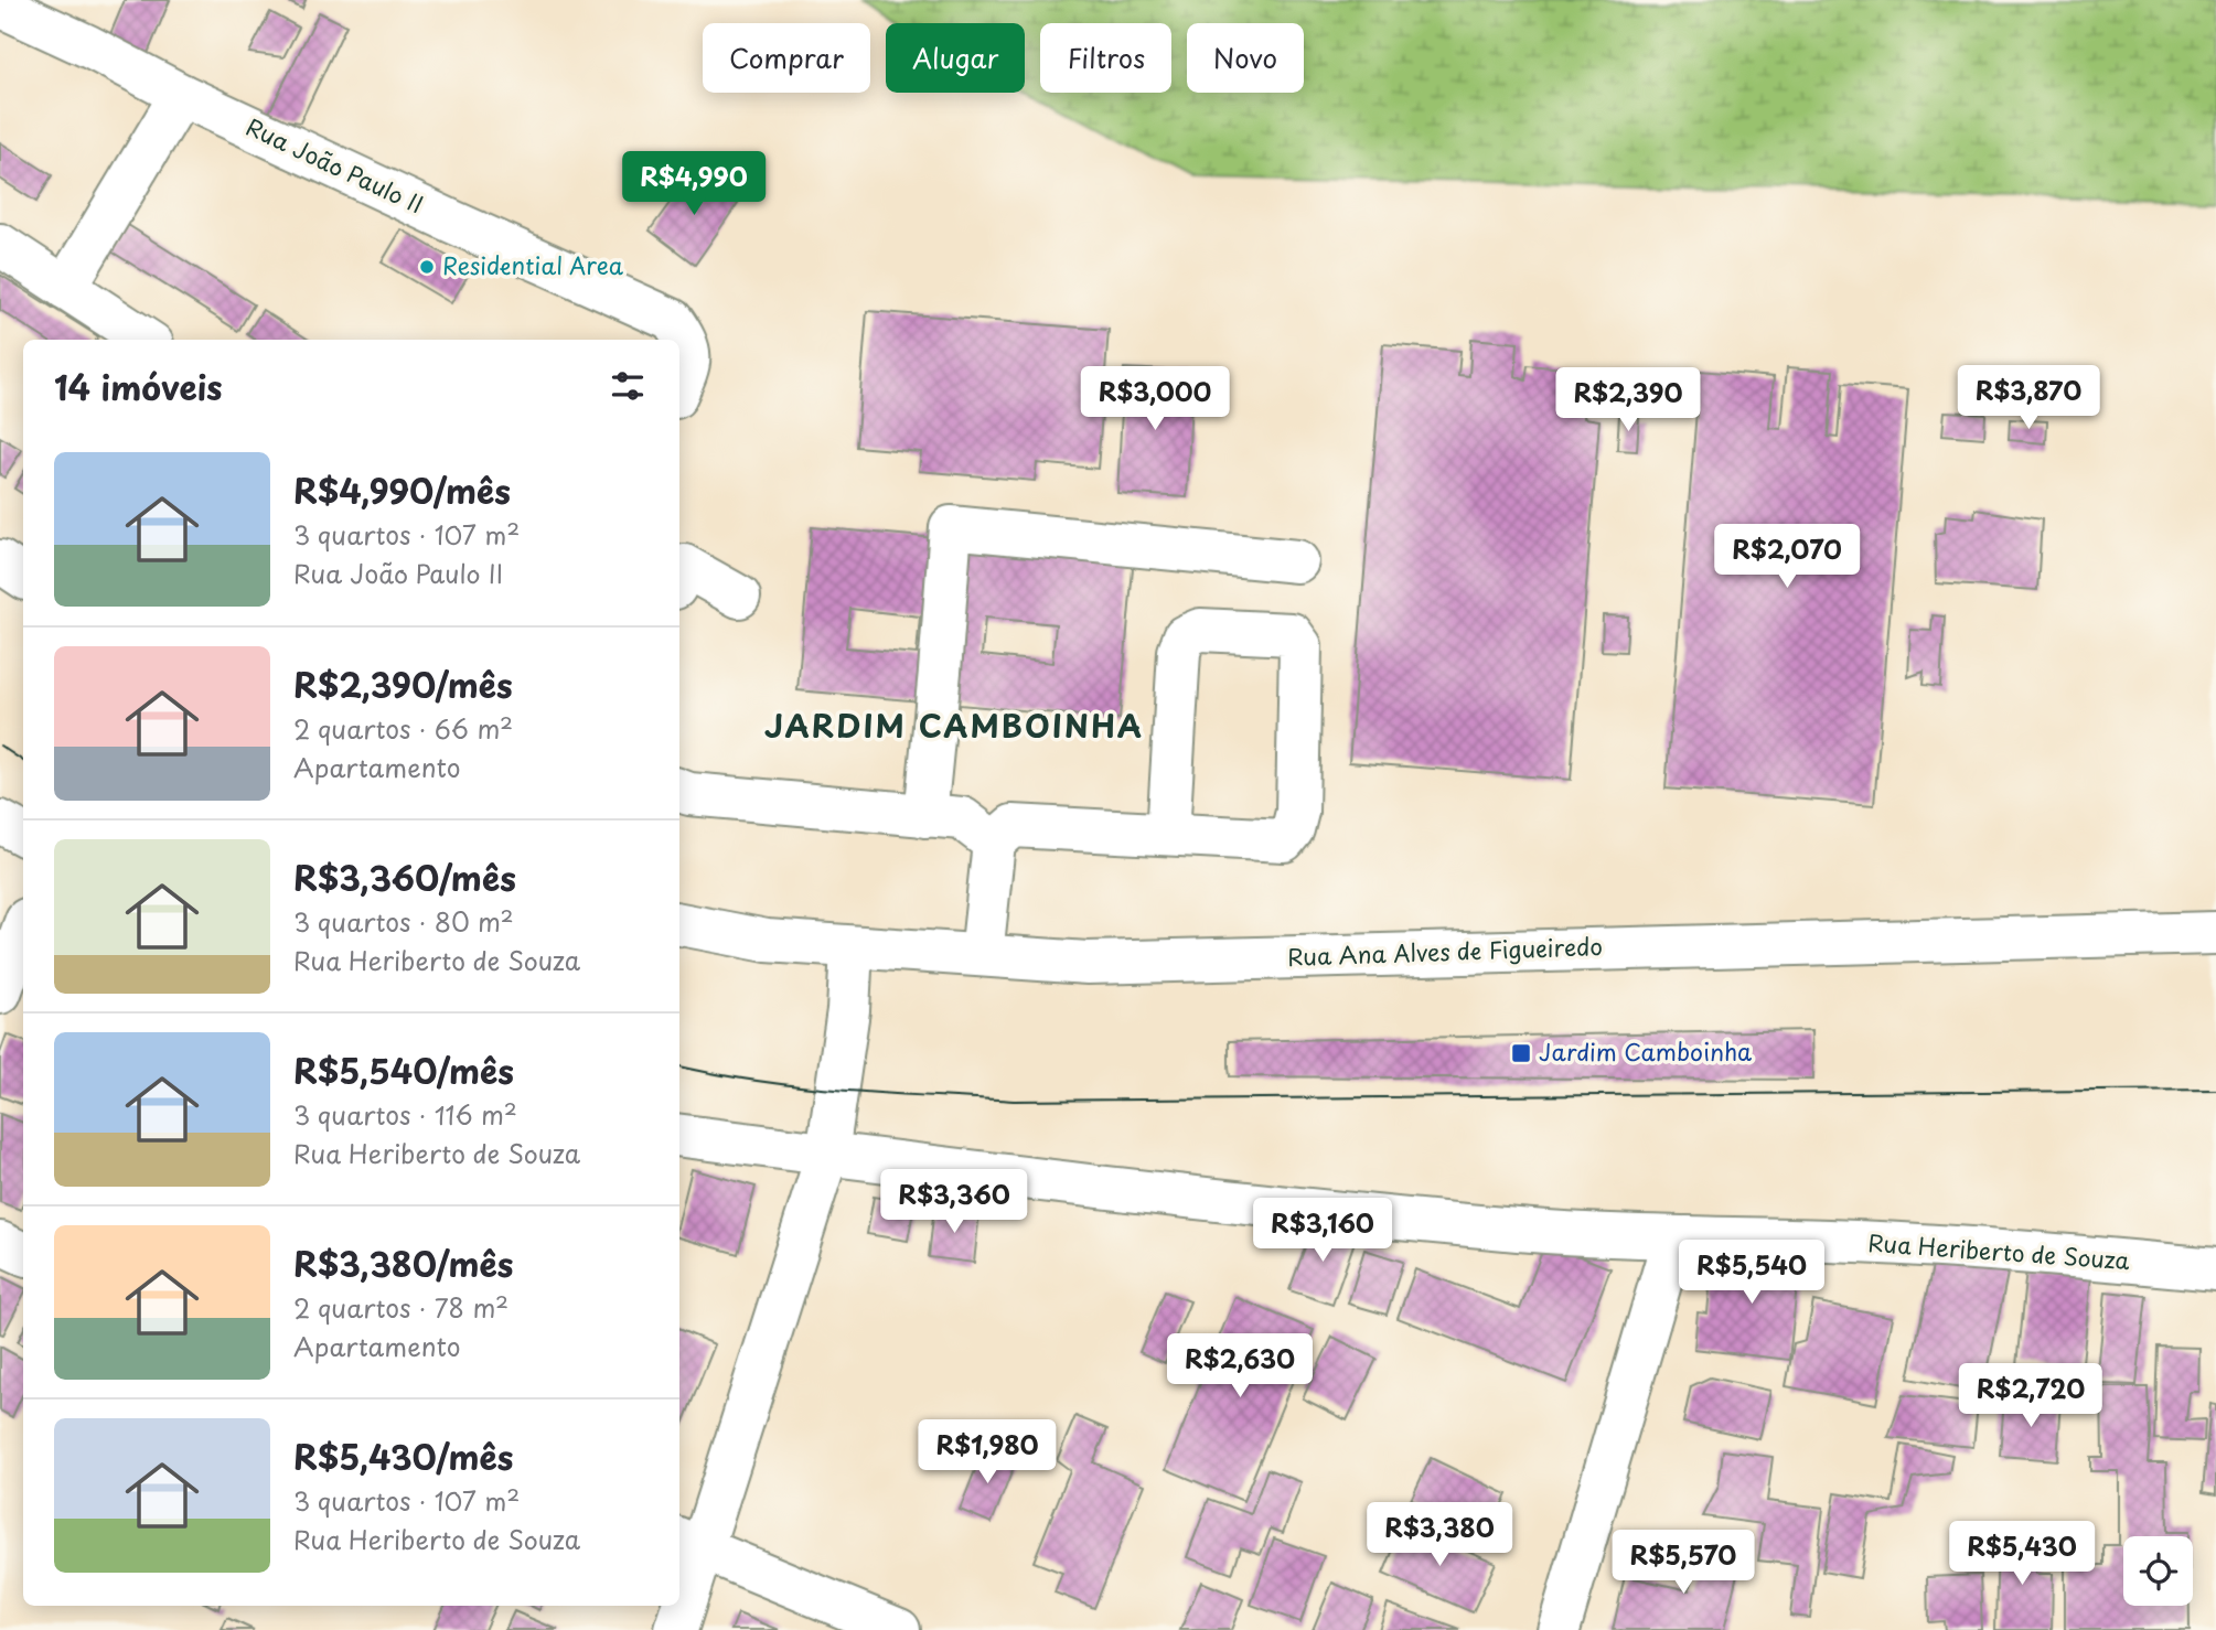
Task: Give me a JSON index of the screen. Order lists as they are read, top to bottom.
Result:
{
  "streets": {
    "street": ["Rua João Paulo II", "Rua Ana Alves de Figueiredo", "Rua Heriberto de Souza"]
  },
  "districts": ["JARDIM CAMBOINHA"],
  "places": {
    "other": ["Residential Area"],
    "transit": ["Jardim Camboinha"]
  },
  "page": {
    "chip": [
      "Comprar",
      "Alugar",
      "Filtros",
      "Novo"
    ],
    "price": [
      "R$4,990",
      "R$3,870",
      "R$3,000",
      "R$2,390",
      "R$2,070",
      "R$3,360",
      "R$3,160",
      "R$5,540",
      "R$2,630",
      "R$2,720",
      "R$1,980",
      "R$3,380",
      "R$5,430",
      "R$5,570"
    ],
    "heading": "14 imóveis",
    "list": [
      {
        "name": "R$4,990/mês",
        "note": "3 quartos · 107 m² · Rua João Paulo II"
      },
      {
        "name": "R$2,390/mês",
        "note": "2 quartos · 66 m² · Apartamento"
      },
      {
        "name": "R$3,360/mês",
        "note": "3 quartos · 80 m² · Rua Heriberto de Souza"
      },
      {
        "name": "R$5,540/mês",
        "note": "3 quartos · 116 m² · Rua Heriberto de Souza"
      },
      {
        "name": "R$3,380/mês",
        "note": "2 quartos · 78 m² · Apartamento"
      },
      {
        "name": "R$5,430/mês",
        "note": "3 quartos · 107 m² · Rua Heriberto de Souza"
      }
    ]
  }
}
